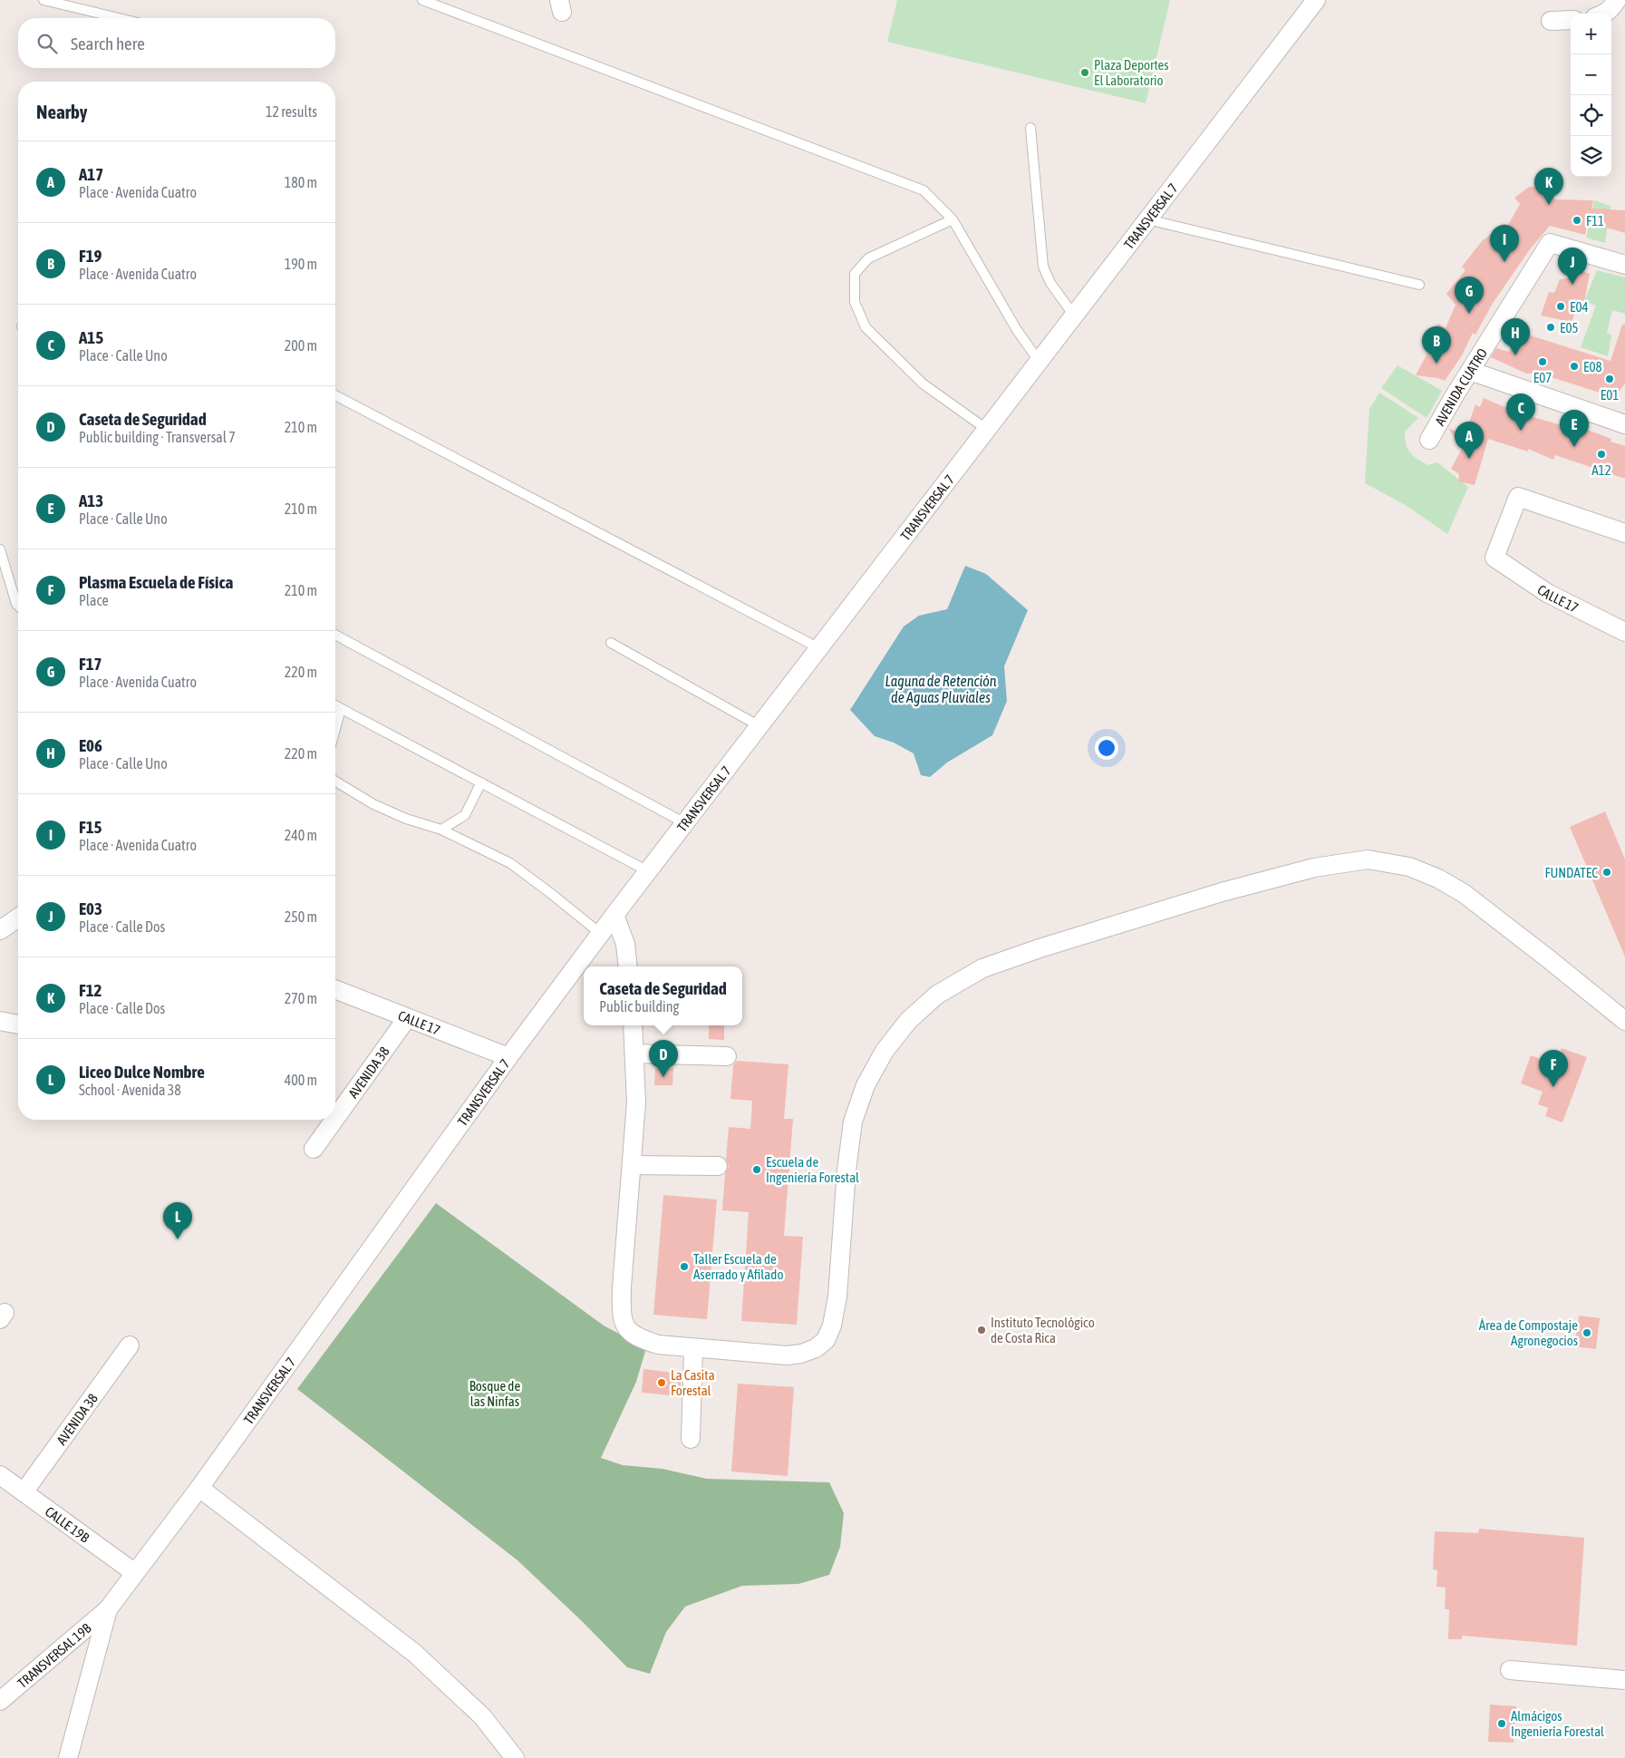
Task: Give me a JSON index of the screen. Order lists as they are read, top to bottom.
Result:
{
  "streets": {
    "street": [
      "TRANSVERSAL 7",
      "AVENIDA CUATRO",
      "CALLE 17",
      "AVENIDA 38",
      "CALLE 19B",
      "TRANSVERSAL 19B"
    ]
  },
  "crossings": [
    ["TRANSVERSAL 7", "CALLE 17"],
    ["TRANSVERSAL 7", "CALLE 19B"],
    ["TRANSVERSAL 7", "TRANSVERSAL 19B"],
    ["CALLE 17", "AVENIDA 38"],
    ["AVENIDA 38", "CALLE 19B"]
  ],
  "water": ["Laguna de Retención de Aguas Pluviales"],
  "parks": ["Bosque de las Ninfas"],
  "places": [
    "Plaza Deportes El Laboratorio",
    "F11",
    "E04",
    "E05",
    "E07",
    "E08",
    "E01",
    "A12",
    "FUNDATEC",
    "Escuela de Ingeniería Forestal",
    "Taller Escuela de Aserrado y Afilado",
    "Instituto Tecnológico de Costa Rica",
    "Área de Compostaje Agronegocios",
    "La Casita Forestal",
    "Almácigos Ingeniería Forestal"
  ],
  "page": {
    "map_buttons": ["+", "−"],
    "search": "Search here",
    "heading": ["Nearby", "12 results"],
    "list": [
      {
        "mark": "A",
        "name": "A17",
        "note": "Place · Avenida Cuatro",
        "value": "180 m"
      },
      {
        "mark": "B",
        "name": "F19",
        "note": "Place · Avenida Cuatro",
        "value": "190 m"
      },
      {
        "mark": "C",
        "name": "A15",
        "note": "Place · Calle Uno",
        "value": "200 m"
      },
      {
        "mark": "D",
        "name": "Caseta de Seguridad",
        "note": "Public building · Transversal 7",
        "value": "210 m"
      },
      {
        "mark": "E",
        "name": "A13",
        "note": "Place · Calle Uno",
        "value": "210 m"
      },
      {
        "mark": "F",
        "name": "Plasma Escuela de Física",
        "note": "Place",
        "value": "210 m"
      },
      {
        "mark": "G",
        "name": "F17",
        "note": "Place · Avenida Cuatro",
        "value": "220 m"
      },
      {
        "mark": "H",
        "name": "E06",
        "note": "Place · Calle Uno",
        "value": "220 m"
      },
      {
        "mark": "I",
        "name": "F15",
        "note": "Place · Avenida Cuatro",
        "value": "240 m"
      },
      {
        "mark": "J",
        "name": "E03",
        "note": "Place · Calle Dos",
        "value": "250 m"
      },
      {
        "mark": "K",
        "name": "F12",
        "note": "Place · Calle Dos",
        "value": "270 m"
      },
      {
        "mark": "L",
        "name": "Liceo Dulce Nombre",
        "note": "School · Avenida 38",
        "value": "400 m"
      }
    ],
    "pins": [
      "K",
      "I",
      "J",
      "G",
      "H",
      "B",
      "C",
      "E",
      "A",
      "D",
      "F",
      "L"
    ],
    "popup": ["Caseta de Seguridad", "Public building"]
  }
}
